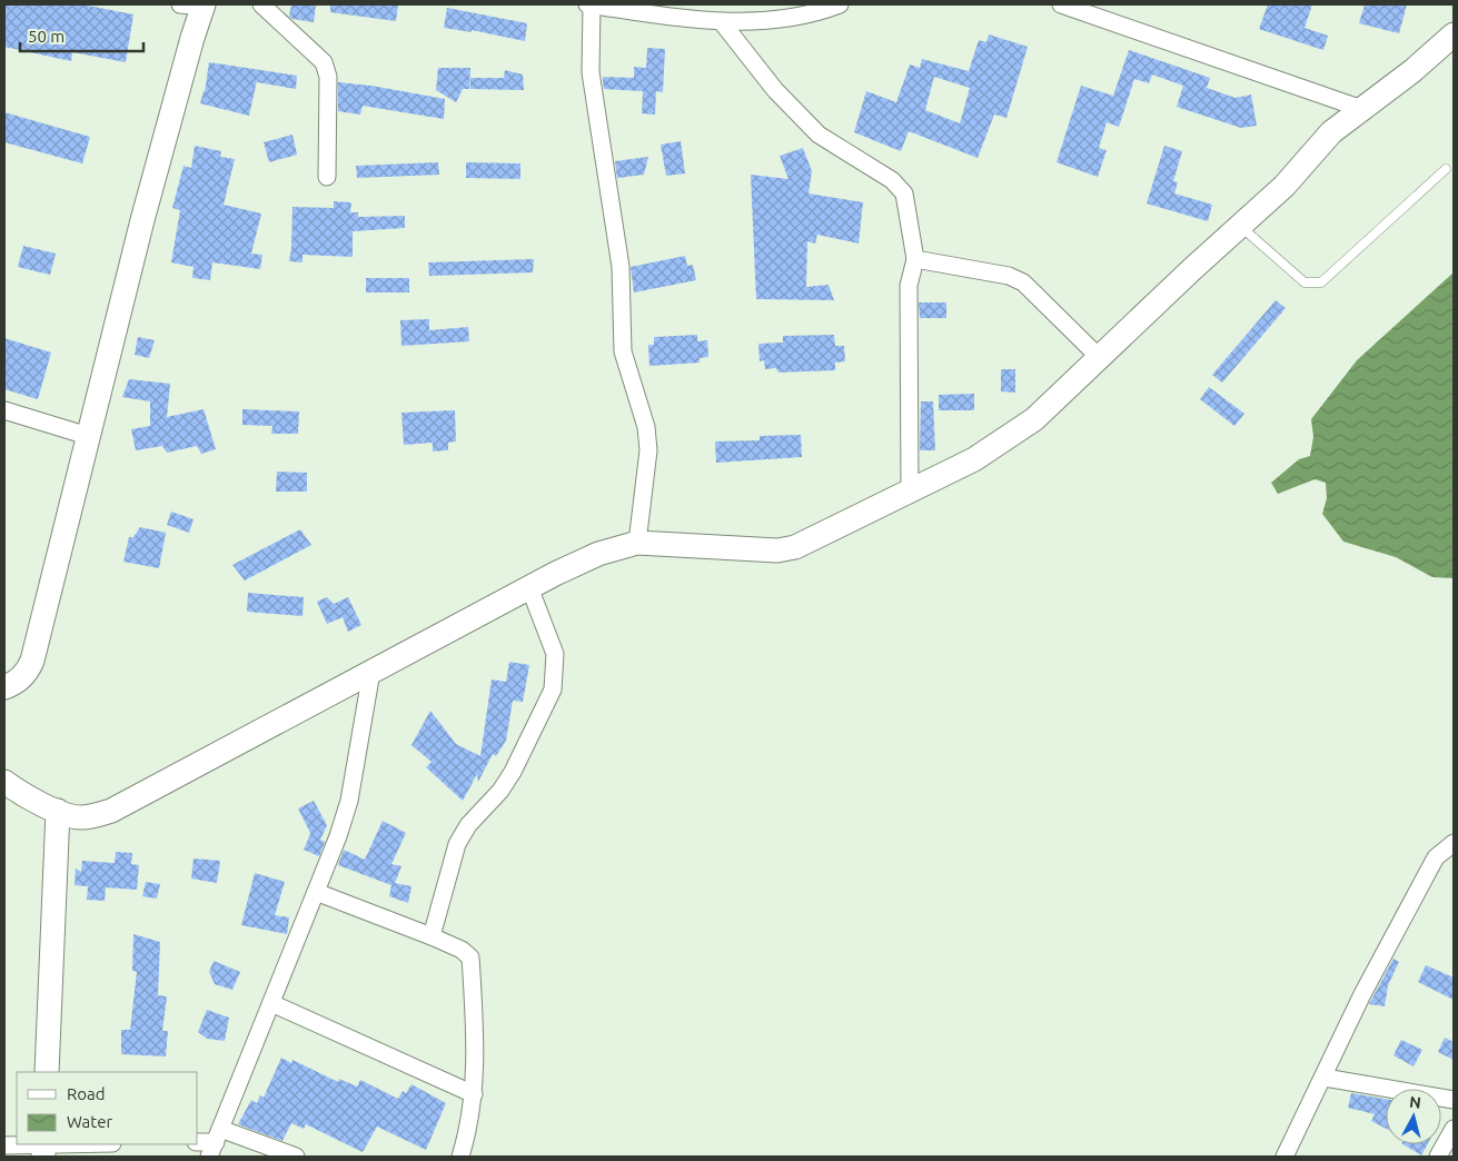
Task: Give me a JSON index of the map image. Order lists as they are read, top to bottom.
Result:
{
  "legend": ["Road", "Water"],
  "scale_bar": "50 m",
  "north": "top"
}
